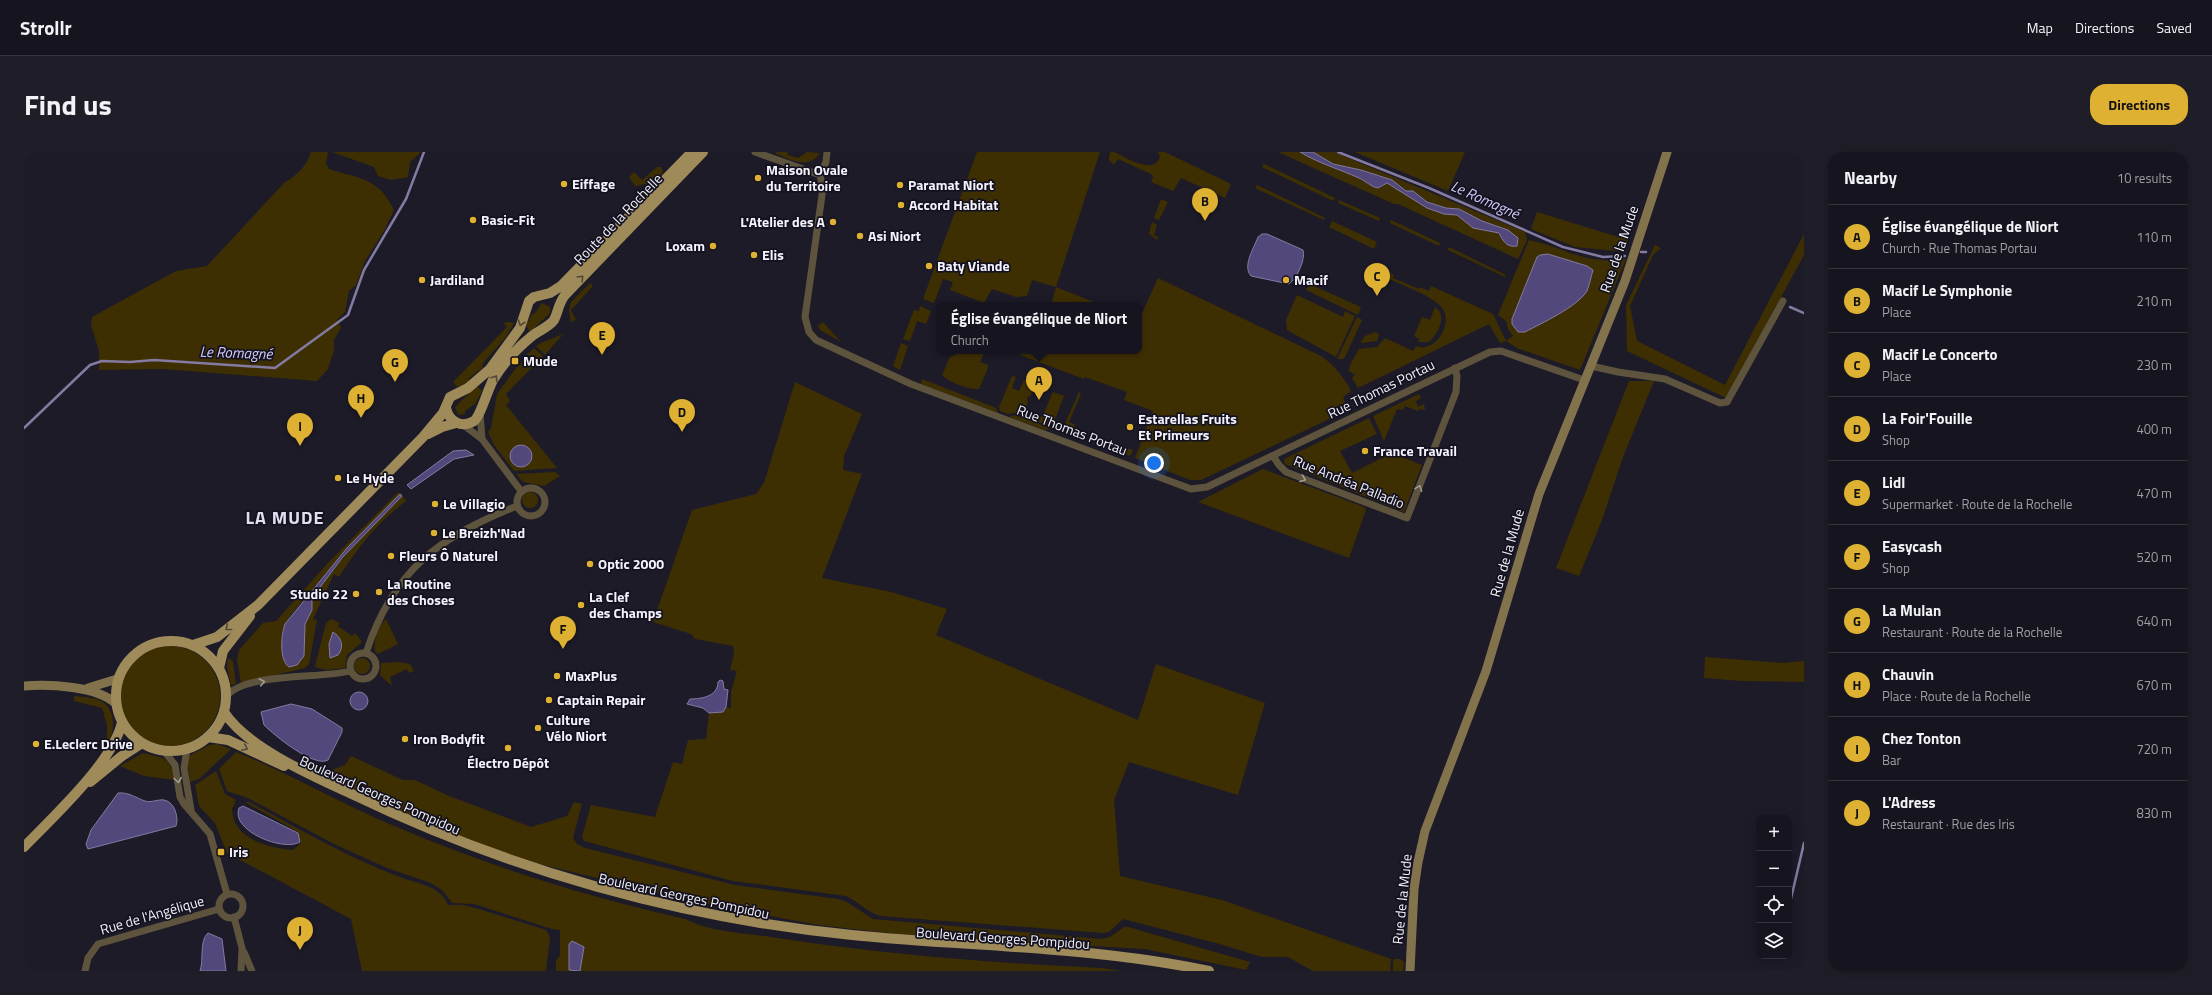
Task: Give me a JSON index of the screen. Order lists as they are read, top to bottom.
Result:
{
  "streets": {
    "main road": ["Route de la Rochelle", "Boulevard Georges Pompidou"],
    "street": [
      "Rue de la Mude",
      "Rue Thomas Portau",
      "Rue Andréa Palladio",
      "Rue de l'Angélique"
    ]
  },
  "crossings": [
    ["Route de la Rochelle", "Boulevard Georges Pompidou"],
    ["Rue de la Mude", "Rue Thomas Portau"],
    ["Rue Thomas Portau", "Rue Andréa Palladio"]
  ],
  "districts": ["LA MUDE"],
  "water": ["Le Romagné"],
  "places": {
    "other": [
      "Maison Ovale du Territoire",
      "Eiffage",
      "Paramat Niort",
      "Accord Habitat",
      "Basic-Fit",
      "L'Atelier des A",
      "Asi Niort",
      "Loxam",
      "Elis",
      "Baty Viande",
      "Jardiland",
      "Macif",
      "Estarellas Fruits Et Primeurs",
      "France Travail",
      "Le Hyde",
      "Le Villagio",
      "Le Breizh'Nad",
      "Fleurs Ô Naturel",
      "Optic 2000",
      "La Routine des Choses",
      "Studio 22",
      "La Clef des Champs",
      "MaxPlus",
      "Captain Repair",
      "Culture Vélo Niort",
      "Iron Bodyfit",
      "E.Leclerc Drive",
      "Électro Dépôt"
    ],
    "transit": ["Mude", "Iris"]
  },
  "page": {
    "header": "Strollr",
    "nav": ["Map", "Directions", "Saved"],
    "title": "Find us",
    "buttons": "Directions",
    "heading": ["Nearby", "10 results"],
    "pins": [
      "B",
      "C",
      "E",
      "G",
      "A",
      "H",
      "D",
      "I",
      "F",
      "J"
    ],
    "list": [
      {
        "mark": "A",
        "name": "Église évangélique de Niort",
        "note": "Church · Rue Thomas Portau",
        "value": "110 m"
      },
      {
        "mark": "B",
        "name": "Macif Le Symphonie",
        "note": "Place",
        "value": "210 m"
      },
      {
        "mark": "C",
        "name": "Macif Le Concerto",
        "note": "Place",
        "value": "230 m"
      },
      {
        "mark": "D",
        "name": "La Foir'Fouille",
        "note": "Shop",
        "value": "400 m"
      },
      {
        "mark": "E",
        "name": "Lidl",
        "note": "Supermarket · Route de la Rochelle",
        "value": "470 m"
      },
      {
        "mark": "F",
        "name": "Easycash",
        "note": "Shop",
        "value": "520 m"
      },
      {
        "mark": "G",
        "name": "La Mulan",
        "note": "Restaurant · Route de la Rochelle",
        "value": "640 m"
      },
      {
        "mark": "H",
        "name": "Chauvin",
        "note": "Place · Route de la Rochelle",
        "value": "670 m"
      },
      {
        "mark": "I",
        "name": "Chez Tonton",
        "note": "Bar",
        "value": "720 m"
      },
      {
        "mark": "J",
        "name": "L'Adress",
        "note": "Restaurant · Rue des Iris",
        "value": "830 m"
      }
    ],
    "popup": ["Église évangélique de Niort", "Church"],
    "map_buttons": ["+", "−"]
  }
}
